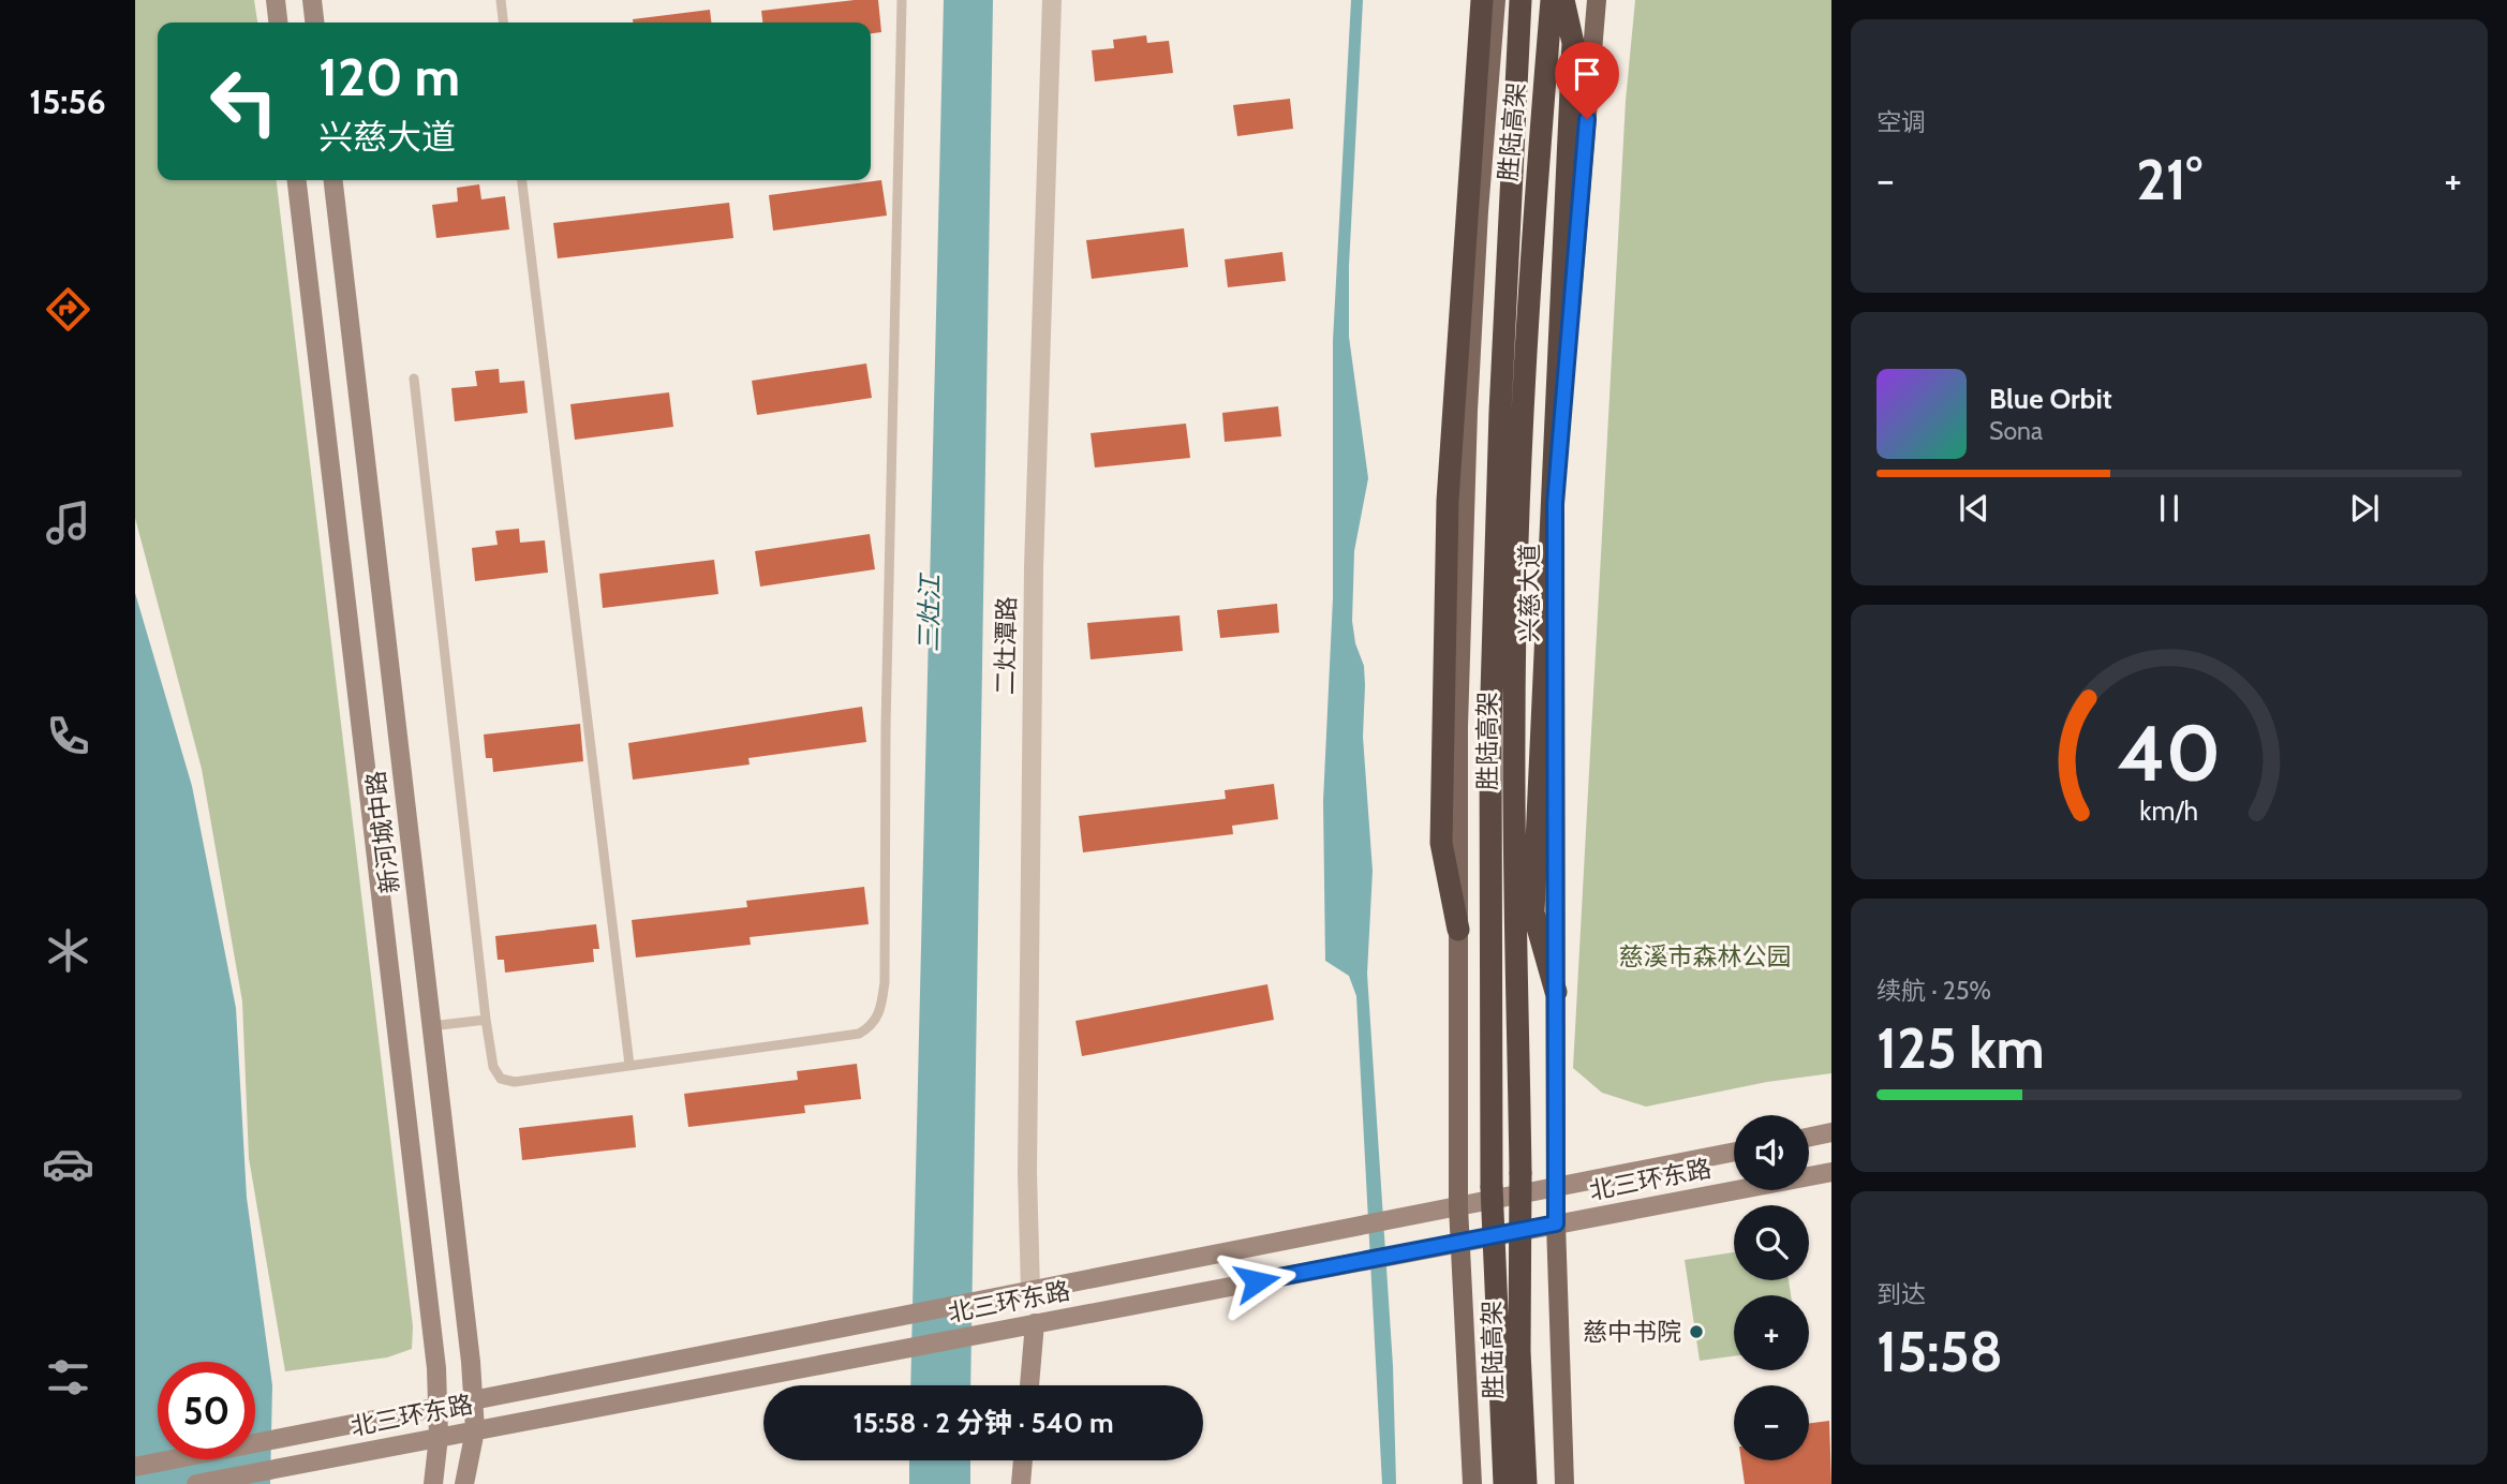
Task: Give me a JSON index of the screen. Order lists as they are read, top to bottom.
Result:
{
  "streets": {
    "highway": ["胜陆高架"],
    "main road": ["兴慈大道", "新河城中路", "北三环东路"],
    "street": ["二灶潭路"]
  },
  "crossings": [
    ["兴慈大道", "北三环东路"],
    ["二灶潭路", "北三环东路"],
    ["新河城中路", "北三环东路"]
  ],
  "water": ["三灶江"],
  "parks": ["慈溪市森林公园"],
  "places": ["慈中书院"],
  "page": {
    "tabs": "15:56",
    "tile": [
      "空调",
      ["续航 · 25%", "125 km"],
      ["到达", "15:58"]
    ],
    "turn": ["120 m", "兴慈大道"],
    "heat": ["−", "21°", "+"],
    "song": ["Blue Orbit", "Sona"],
    "map_buttons": ["+", "−"],
    "limit": "50",
    "trip": "15:58 · 2 分钟 · 540 m",
    "gauge": ["40", "km/h"]
  }
}
